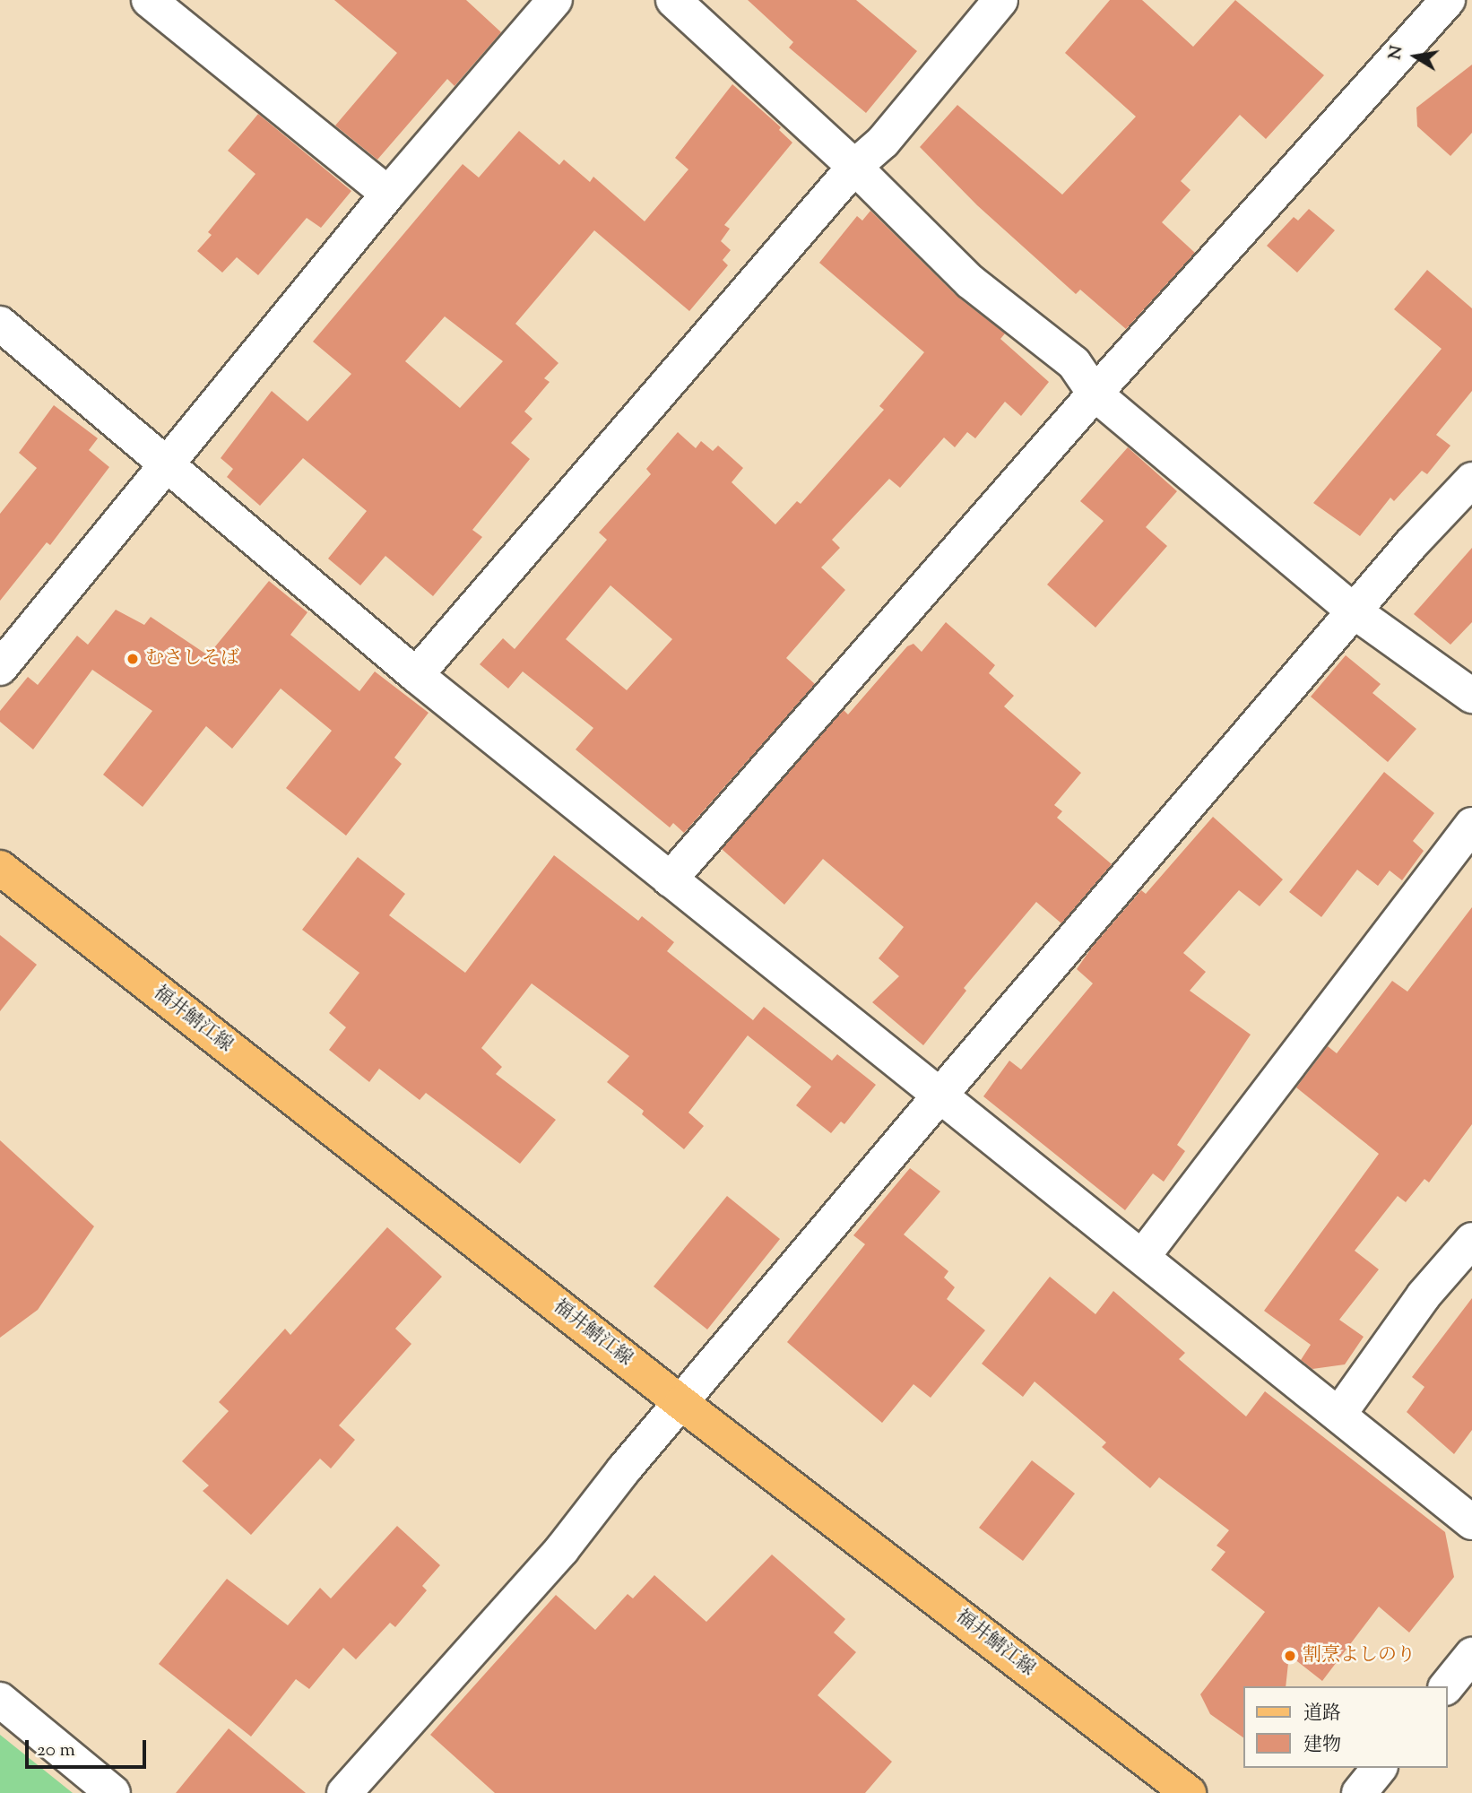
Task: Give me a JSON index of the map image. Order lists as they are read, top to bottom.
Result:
{
  "streets": {
    "main road": ["福井鯖江線"]
  },
  "places": ["むさしそば", "割烹よしのり"],
  "legend": ["道路", "建物"],
  "scale_bar": "20 m",
  "north": "left"
}
